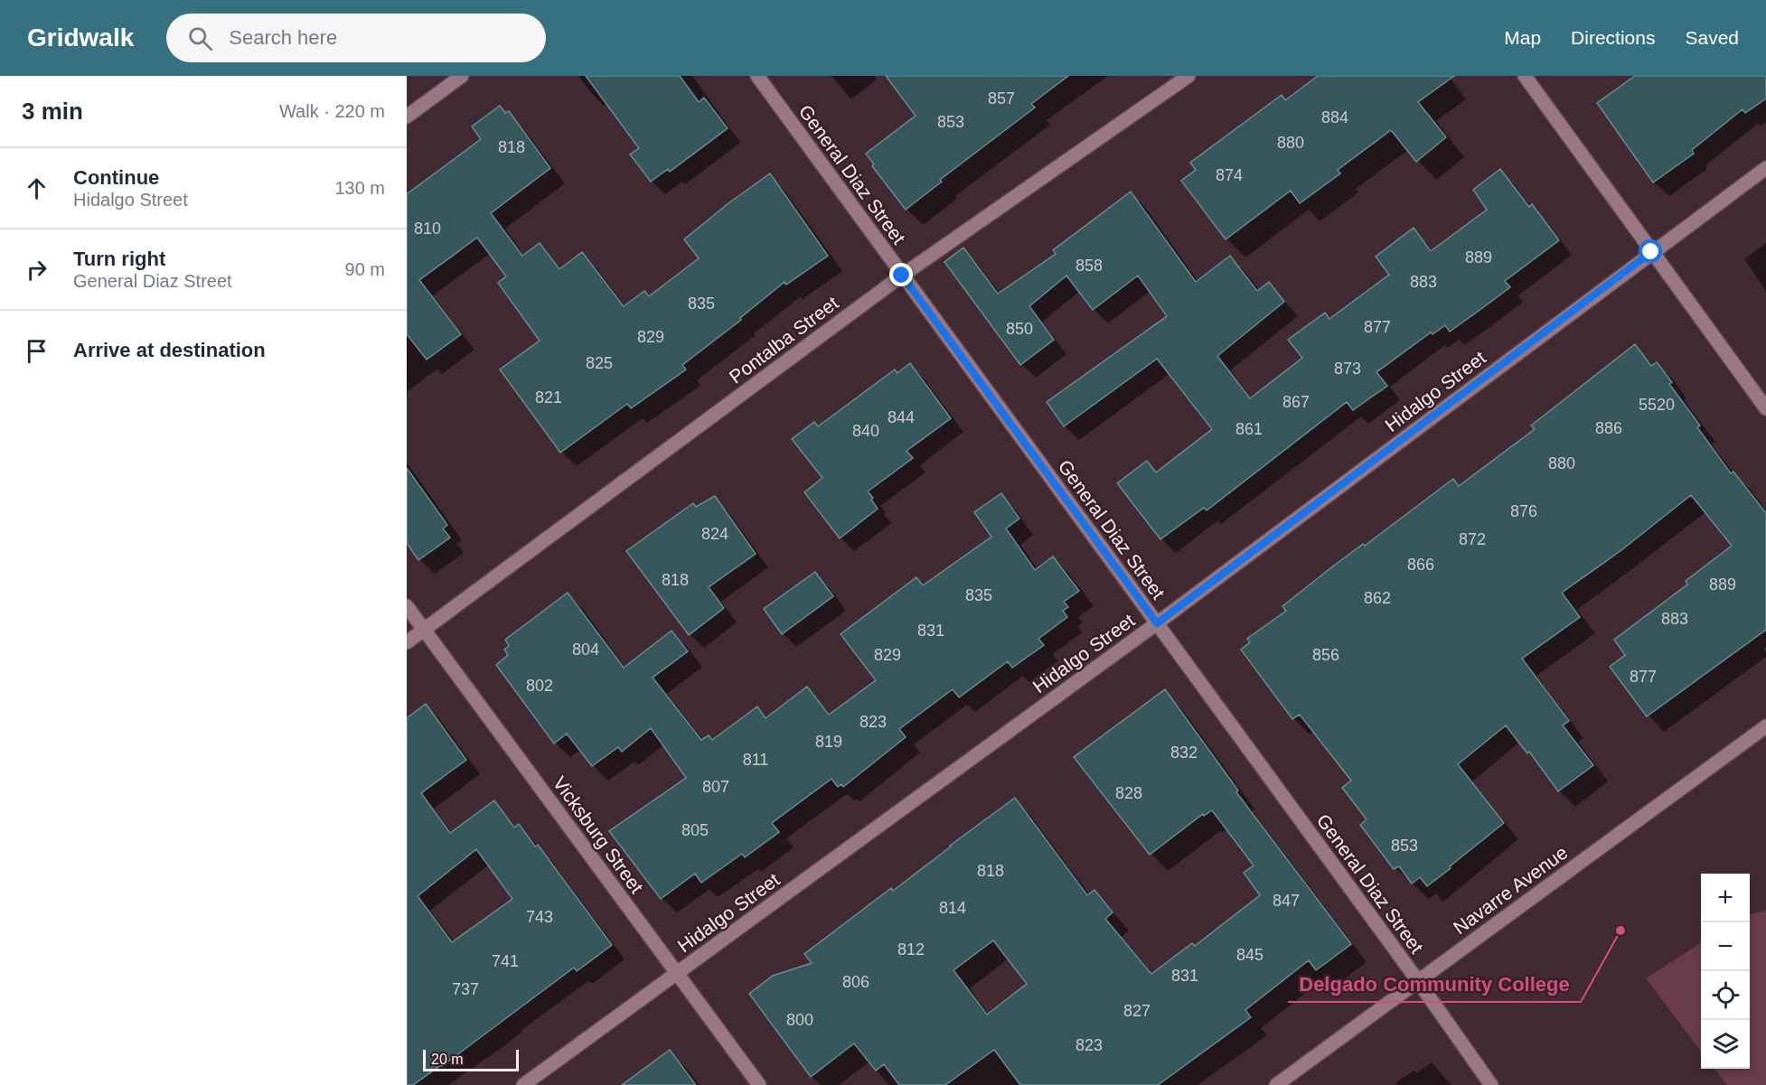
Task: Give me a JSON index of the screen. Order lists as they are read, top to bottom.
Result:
{
  "streets": {
    "street": [
      "General Diaz Street",
      "Pontalba Street",
      "Hidalgo Street",
      "Vicksburg Street",
      "Navarre Avenue"
    ]
  },
  "crossings": [
    ["General Diaz Street", "Pontalba Street"],
    ["General Diaz Street", "Hidalgo Street"],
    ["General Diaz Street", "Navarre Avenue"],
    ["Pontalba Street", "Vicksburg Street"],
    ["Hidalgo Street", "Vicksburg Street"]
  ],
  "places": ["Delgado Community College"],
  "house_numbers": [
    "857",
    "884",
    "853",
    "880",
    "818",
    "874",
    "810",
    "889",
    "858",
    "883",
    "835",
    "877",
    "850",
    "829",
    "825",
    "873",
    "821",
    "867",
    "5520",
    "844",
    "886",
    "861",
    "840",
    "880",
    "876",
    "824",
    "872",
    "866",
    "818",
    "889",
    "835",
    "862",
    "883",
    "831",
    "804",
    "829",
    "856",
    "877",
    "802",
    "823",
    "819",
    "832",
    "811",
    "807",
    "828",
    "805",
    "853",
    "818",
    "847",
    "814",
    "743",
    "812",
    "845",
    "741",
    "831",
    "806",
    "737",
    "827",
    "800",
    "823"
  ],
  "scale_bar": "20 m",
  "page": {
    "header": "Gridwalk",
    "search": "Search here",
    "nav": ["Map", "Directions", "Saved"],
    "heading": ["3 min", "Walk · 220 m"],
    "list": [
      ["Continue", "Hidalgo Street", "130 m"],
      ["Turn right", "General Diaz Street", "90 m"],
      "Arrive at destination"
    ],
    "map_buttons": ["+", "−"],
    "scale": "20 m"
  }
}
